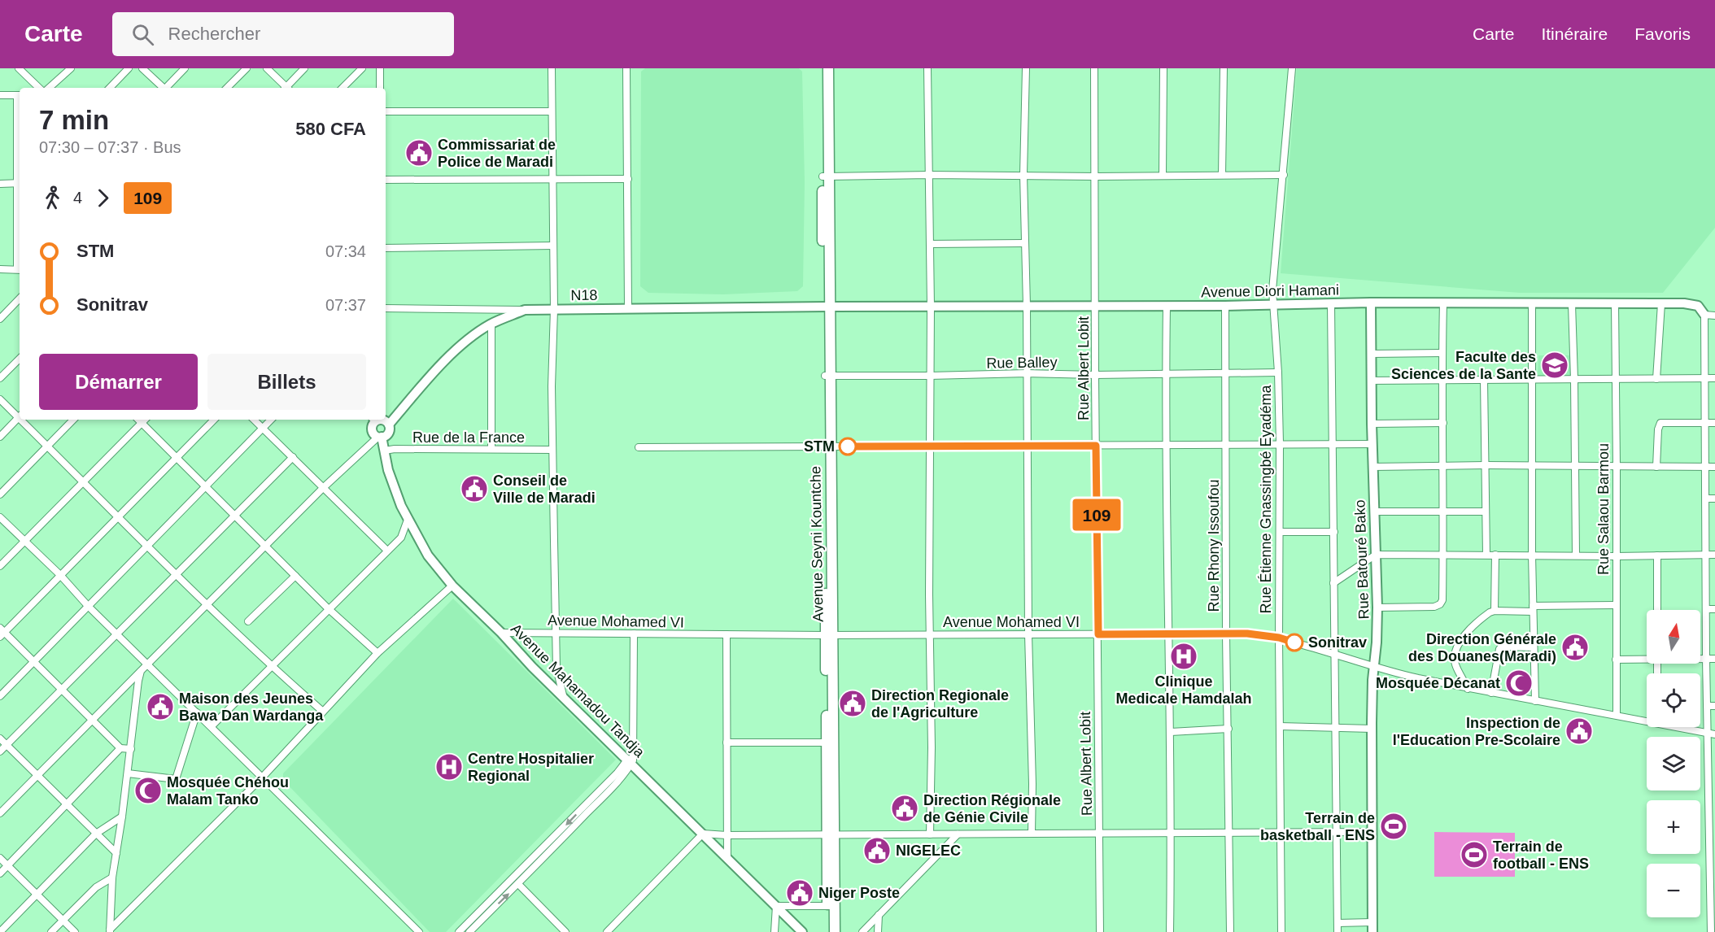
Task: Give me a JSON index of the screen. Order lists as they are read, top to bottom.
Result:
{
  "streets": {
    "highway": ["Avenue Seyni Kountche"],
    "main road": [
      "Avenue Diori Hamani",
      "N18",
      "Rue Batouré Bako",
      "Avenue Mahamadou Tandja"
    ],
    "street": [
      "Rue Balley",
      "Rue Albert Lobit",
      "Rue de la France",
      "Rue Étienne Gnassingbé Eyadéma",
      "Rue Salaou Barmou",
      "Rue Rhony Issoufou",
      "Avenue Mohamed VI"
    ]
  },
  "crossings": [
    ["Avenue Diori Hamani", "N18"],
    ["Avenue Diori Hamani", "Rue Albert Lobit"],
    ["Avenue Diori Hamani", "Rue Étienne Gnassingbé Eyadéma"],
    ["Avenue Diori Hamani", "Rue Salaou Barmou"],
    ["Avenue Diori Hamani", "Avenue Seyni Kountche"],
    ["Avenue Diori Hamani", "Rue Rhony Issoufou"],
    ["Avenue Diori Hamani", "Rue Batouré Bako"],
    ["N18", "Avenue Seyni Kountche"],
    ["N18", "Avenue Mahamadou Tandja"],
    ["Rue Balley", "Rue Albert Lobit"],
    ["Rue Balley", "Rue Étienne Gnassingbé Eyadéma"],
    ["Rue Balley", "Avenue Seyni Kountche"],
    ["Rue Balley", "Rue Rhony Issoufou"],
    ["Rue Albert Lobit", "Avenue Mohamed VI"],
    ["Rue de la France", "Avenue Mahamadou Tandja"],
    ["Rue Étienne Gnassingbé Eyadéma", "Avenue Mohamed VI"],
    ["Rue Salaou Barmou", "Avenue Mohamed VI"],
    ["Avenue Seyni Kountche", "Avenue Mohamed VI"],
    ["Rue Rhony Issoufou", "Avenue Mohamed VI"],
    ["Rue Batouré Bako", "Avenue Mohamed VI"],
    ["Avenue Mohamed VI", "Avenue Mahamadou Tandja"]
  ],
  "places": {
    "public building": [
      "Commissariat de Police de Maradi",
      "Conseil de Ville de Maradi",
      "Direction Générale des Douanes(Maradi)",
      "Direction Regionale de l'Agriculture",
      "Maison des Jeunes Bawa Dan Wardanga",
      "Inspection de l'Education Pre-Scolaire",
      "Direction Régionale de Génie Civile",
      "NIGELEC",
      "Niger Poste"
    ],
    "school or university": ["Faculte des Sciences de la Sante"],
    "other": ["STM", "Sonitrav"],
    "hospital": ["Clinique Medicale Hamdalah", "Centre Hospitalier Regional"],
    "mosque": ["Mosquée Décanat", "Mosquée Chéhou Malam Tanko"],
    "sports": ["Terrain de basketball - ENS", "Terrain de football - ENS"]
  },
  "lines": ["bus line 109"],
  "north": "top",
  "page": {
    "header": "Carte",
    "search": "Rechercher",
    "nav": ["Carte", "Itinéraire", "Favoris"],
    "on_map": "109",
    "heading": ["7 min", "07:30 – 07:37 · Bus", "580 CFA"],
    "legs": ["4", "109"],
    "list": [
      {
        "name": "STM",
        "value": "07:34"
      },
      {
        "name": "Sonitrav",
        "value": "07:37"
      }
    ],
    "buttons": ["Démarrer", "Billets"],
    "map_buttons": ["+", "−"]
  }
}
